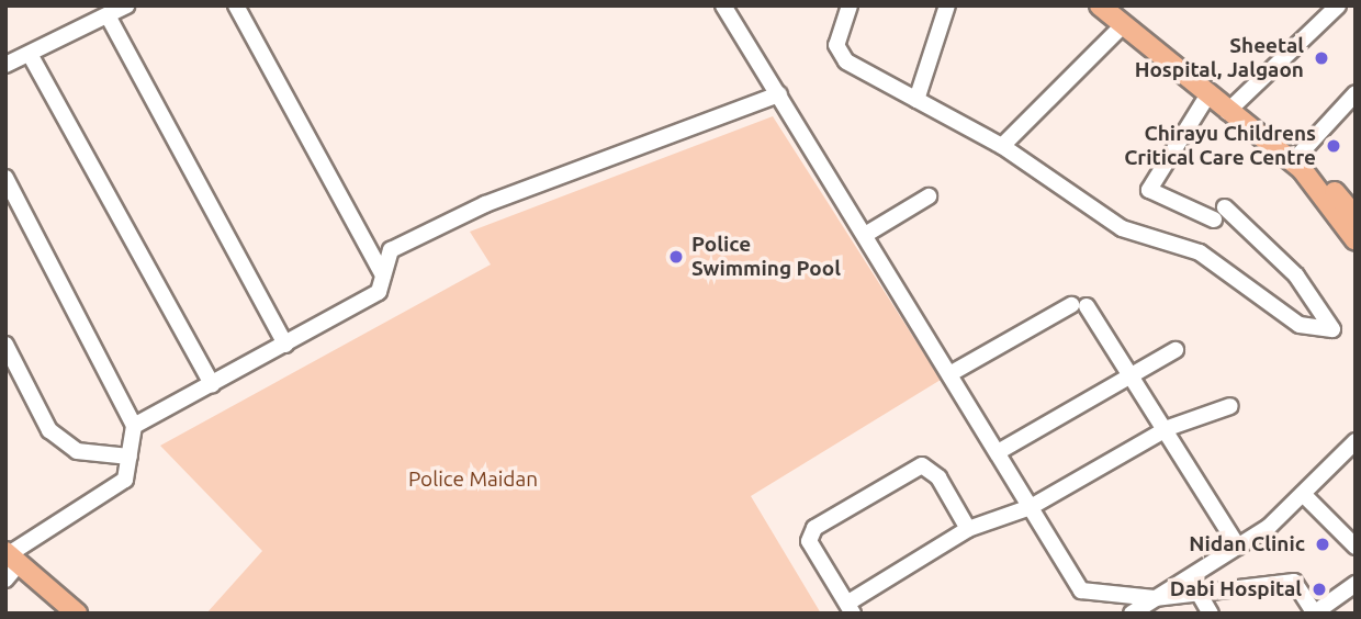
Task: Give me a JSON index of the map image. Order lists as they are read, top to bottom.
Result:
{
  "parks": ["Police Maidan"],
  "places": [
    "Sheetal Hospital, Jalgaon",
    "Chirayu Childrens Critical Care Centre",
    "Police Swimming Pool",
    "Nidan Clinic",
    "Dabi Hospital"
  ]
}
